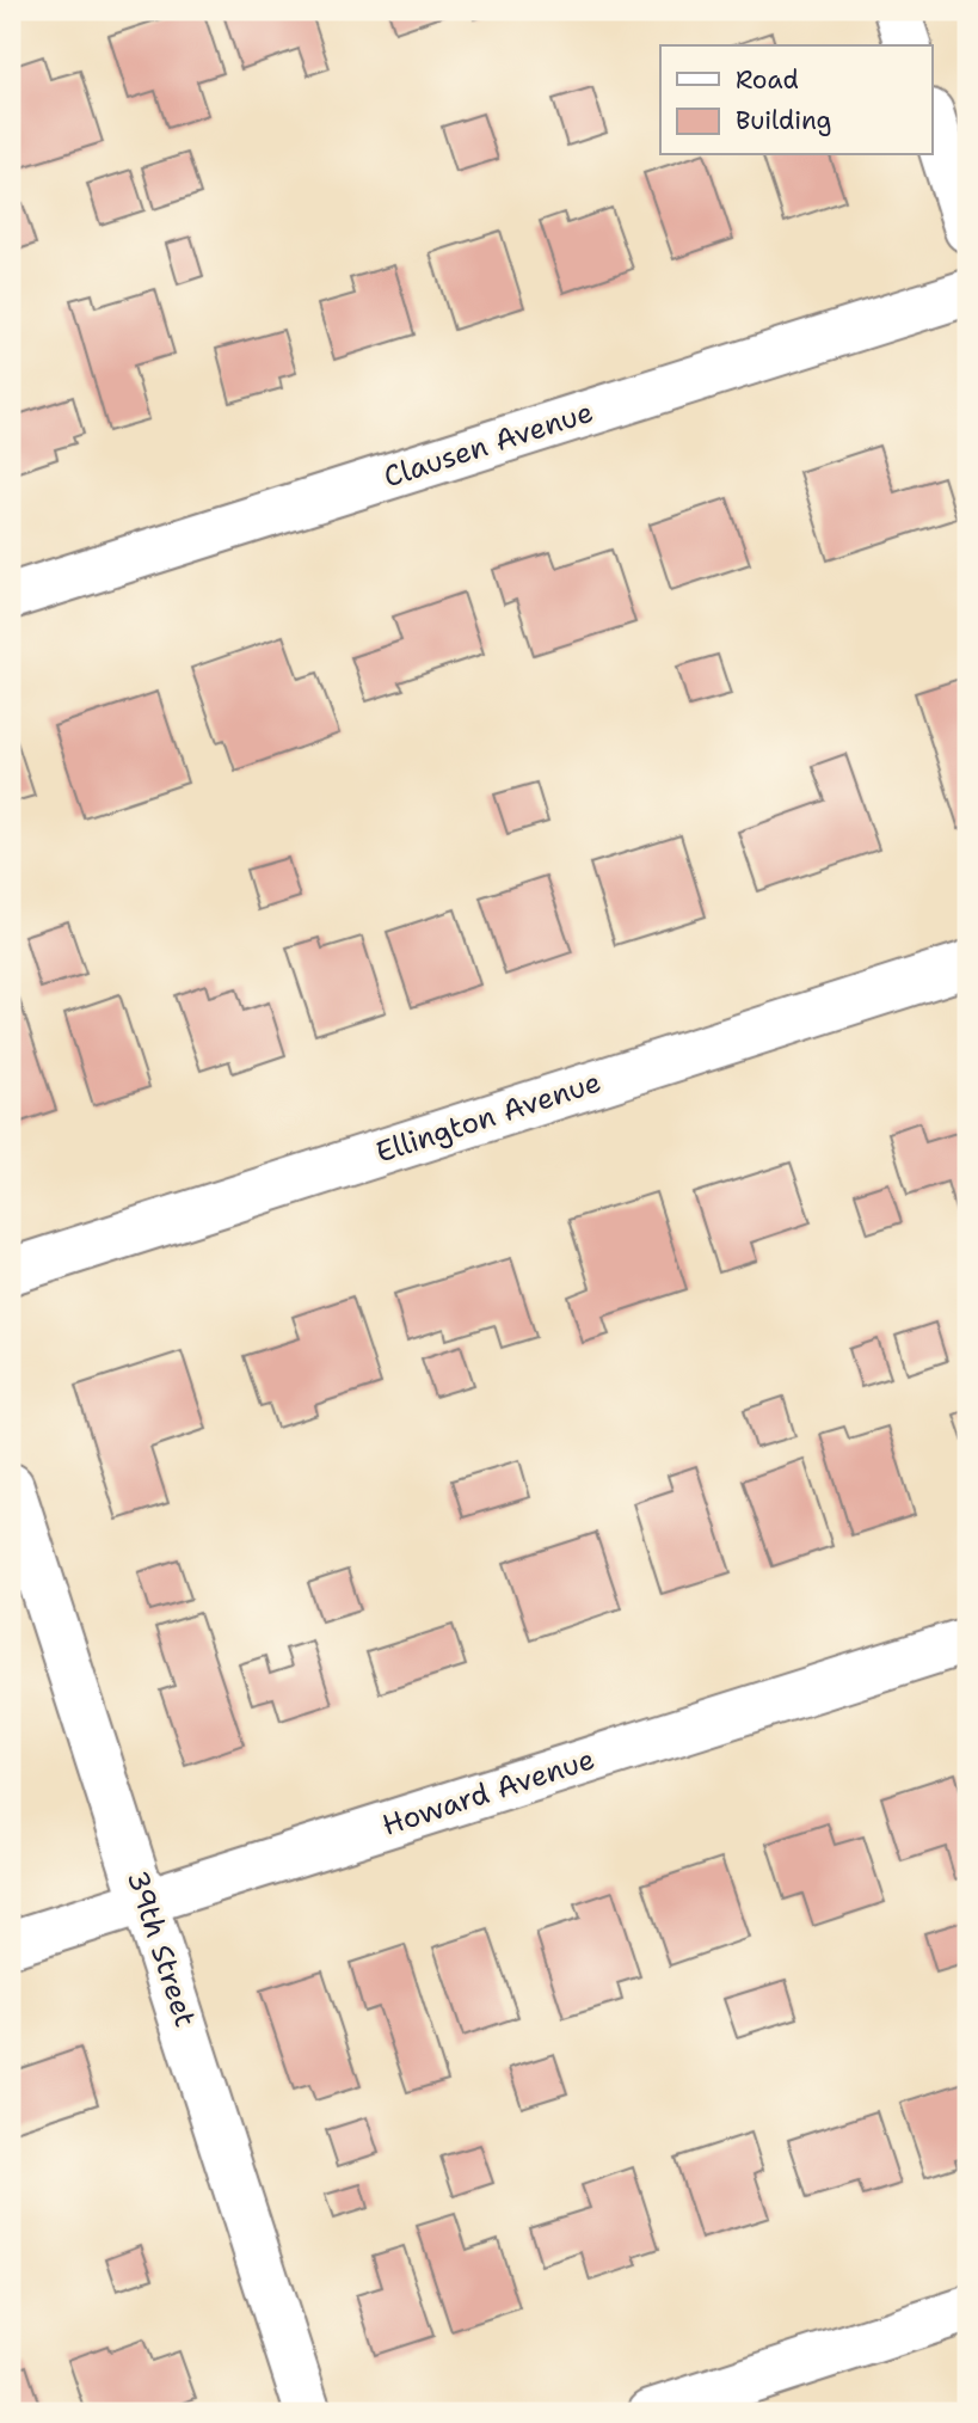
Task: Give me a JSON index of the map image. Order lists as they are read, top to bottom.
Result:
{
  "streets": {
    "street": [
      "Clausen Avenue",
      "Ellington Avenue",
      "Howard Avenue",
      "39th Street"
    ]
  },
  "crossings": [
    ["Howard Avenue", "39th Street"]
  ],
  "legend": ["Road", "Building"]
}
